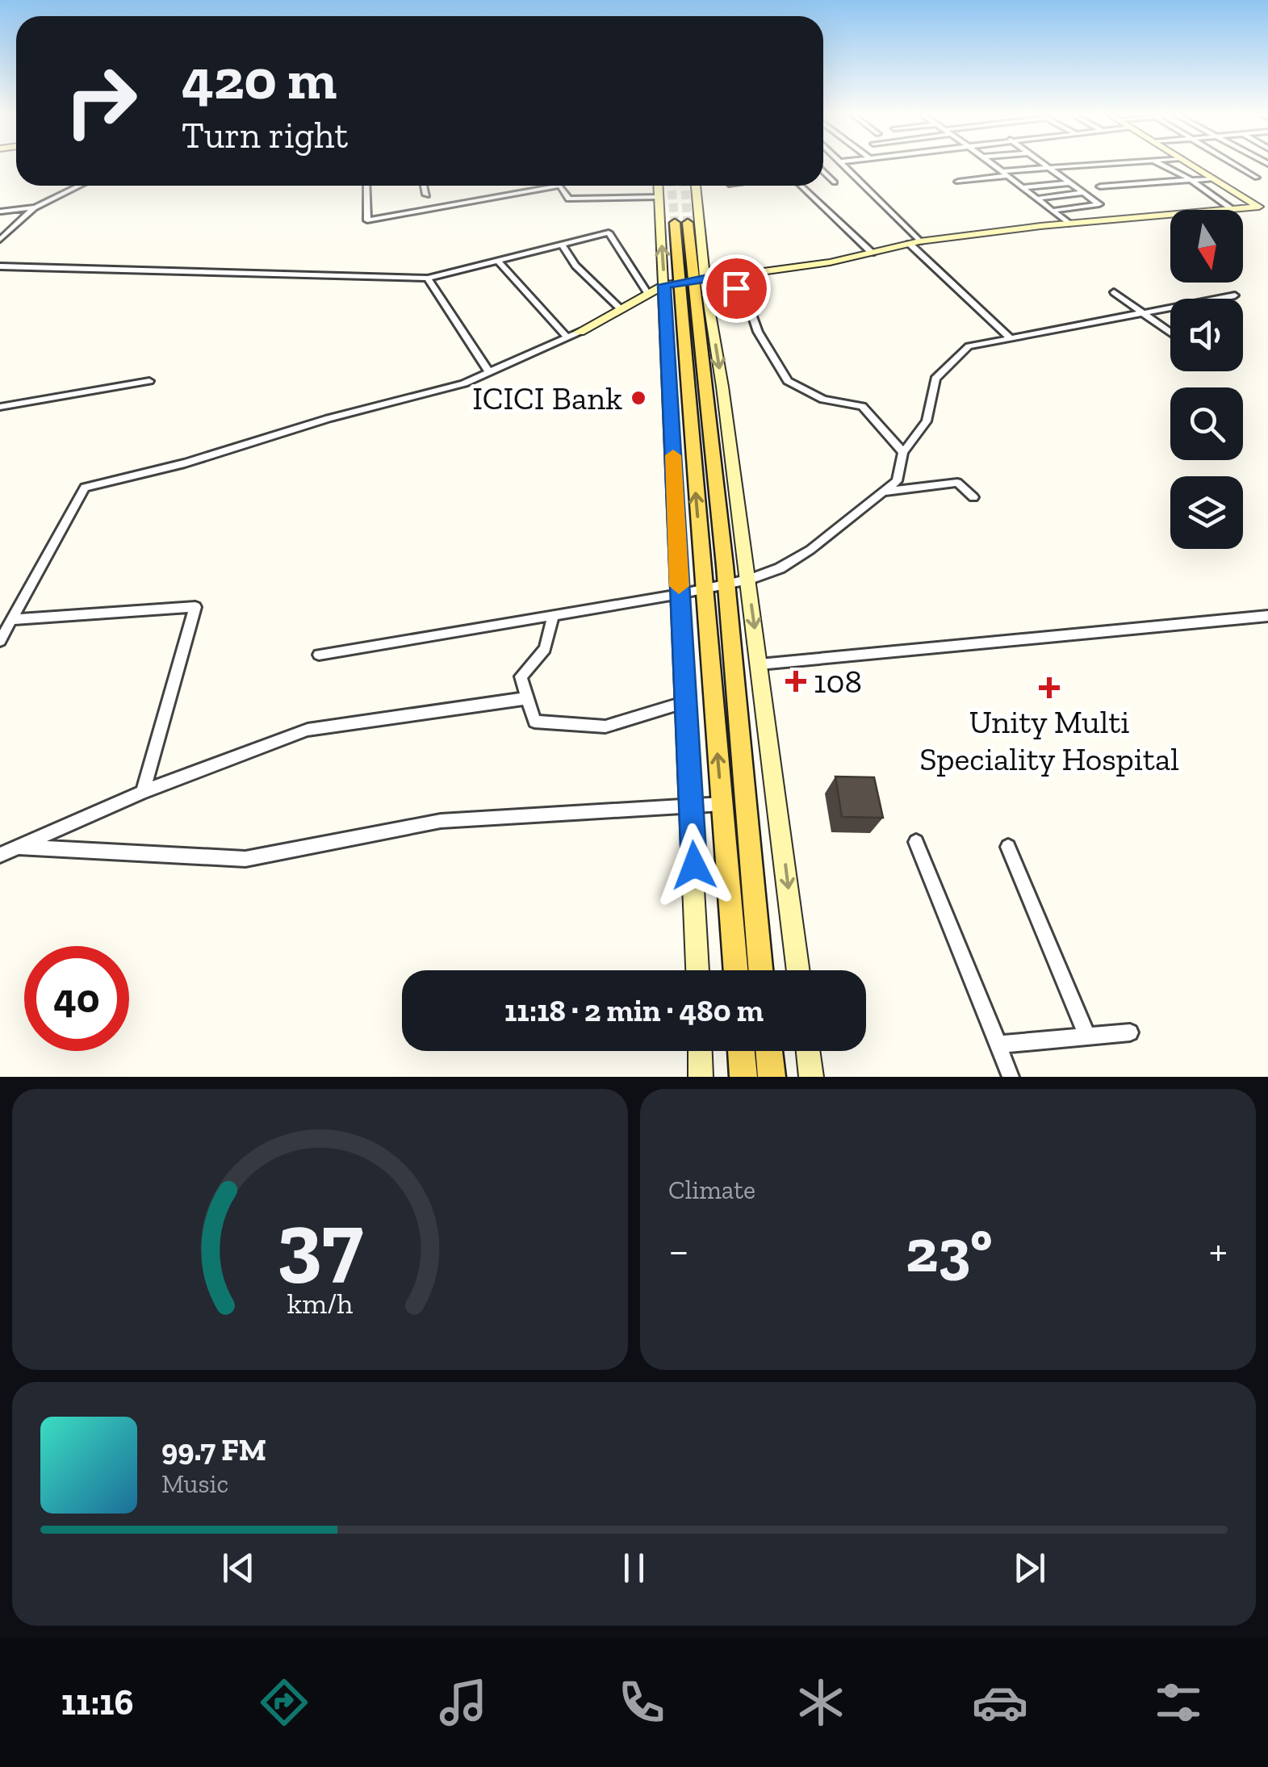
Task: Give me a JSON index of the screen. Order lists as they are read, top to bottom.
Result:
{
  "places": {
    "other": ["ICICI Bank"],
    "health": ["108", "Unity Multi Speciality Hospital"]
  },
  "north": "bottom",
  "page": {
    "turn": ["420 m", "Turn right"],
    "limit": "40",
    "trip": "11:18 · 2 min · 480 m",
    "tile": "Climate",
    "heat": ["−", "23°", "+"],
    "song": ["99.7 FM", "Music"],
    "tabs": "11:16",
    "gauge": ["37", "km/h"]
  }
}
